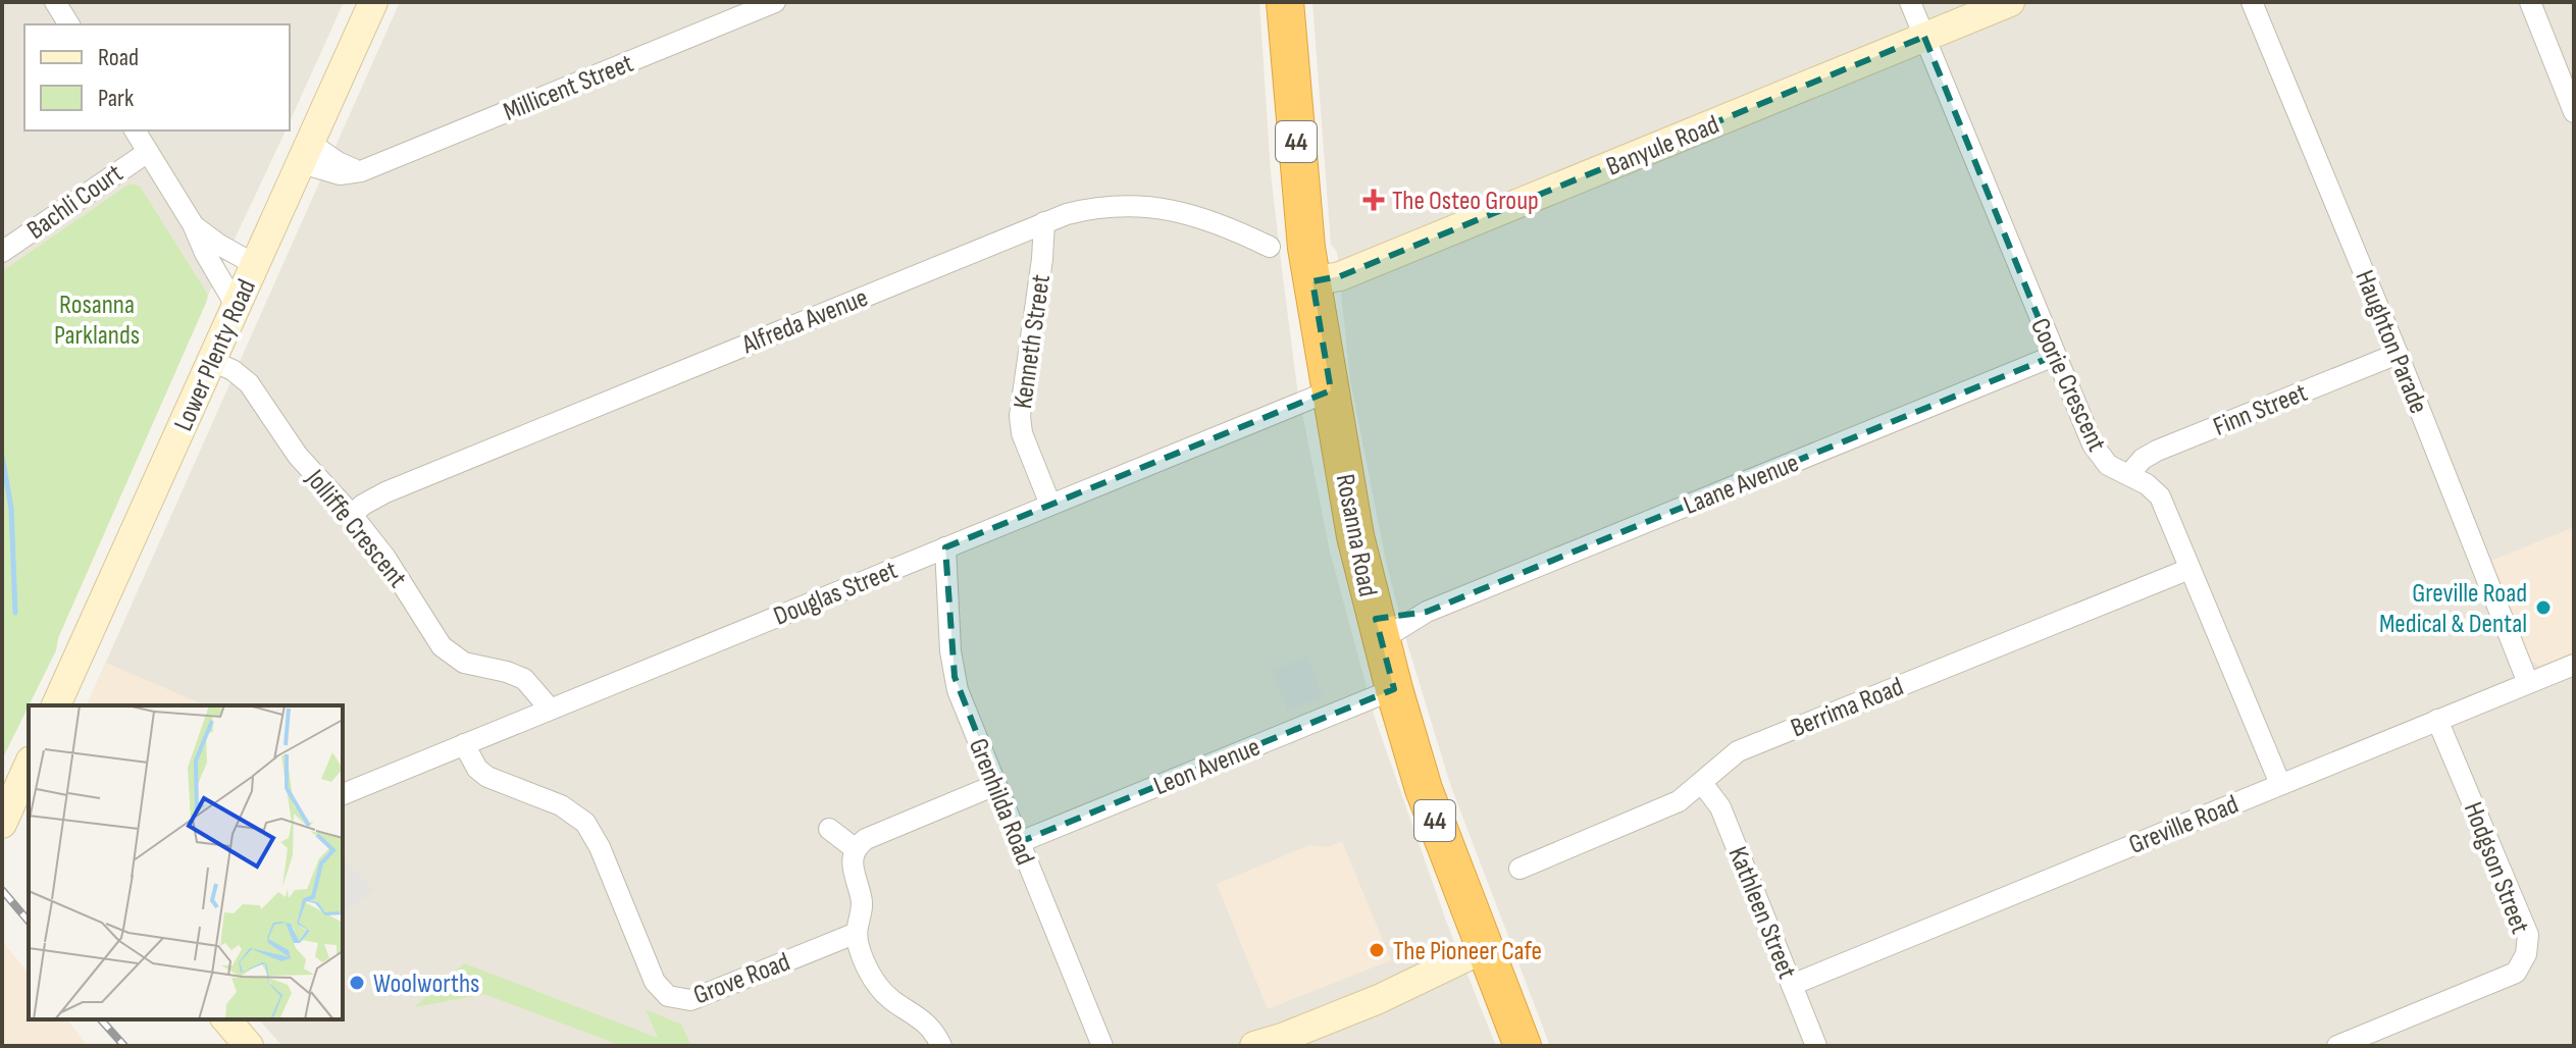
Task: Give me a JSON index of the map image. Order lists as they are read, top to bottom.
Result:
{
  "streets": {
    "highway": ["44", "Rosanna Road"],
    "street": [
      "Millicent Street",
      "Banyule Road",
      "Bachli Court",
      "Alfreda Avenue",
      "Kenneth Street",
      "Haughton Parade",
      "Lower Plenty Road",
      "Coorie Crescent",
      "Finn Street",
      "Laane Avenue",
      "Jolliffe Crescent",
      "Douglas Street",
      "Berrima Road",
      "Leon Avenue",
      "Grenhilda Road",
      "Greville Road",
      "Hodgson Street",
      "Kathleen Street",
      "Grove Road"
    ]
  },
  "crossings": [
    ["Millicent Street", "Lower Plenty Road"],
    ["Banyule Road", "Coorie Crescent"],
    ["Banyule Road", "Rosanna Road"],
    ["Alfreda Avenue", "Kenneth Street"],
    ["Alfreda Avenue", "Jolliffe Crescent"],
    ["Kenneth Street", "Douglas Street"],
    ["Haughton Parade", "Finn Street"],
    ["Haughton Parade", "Greville Road"],
    ["Lower Plenty Road", "Jolliffe Crescent"],
    ["Coorie Crescent", "Finn Street"],
    ["Coorie Crescent", "Laane Avenue"],
    ["Coorie Crescent", "Berrima Road"],
    ["Coorie Crescent", "Greville Road"],
    ["Laane Avenue", "Rosanna Road"],
    ["Jolliffe Crescent", "Douglas Street"],
    ["Rosanna Road", "Douglas Street"],
    ["Rosanna Road", "Leon Avenue"],
    ["Douglas Street", "Grenhilda Road"],
    ["Douglas Street", "Grove Road"],
    ["Berrima Road", "Kathleen Street"],
    ["Leon Avenue", "Grenhilda Road"],
    ["Greville Road", "Hodgson Street"],
    ["Greville Road", "Kathleen Street"]
  ],
  "parks": ["Rosanna Parklands"],
  "places": {
    "health": ["The Osteo Group"],
    "other": ["Greville Road Medical & Dental", "The Pioneer Cafe", "Woolworths"]
  },
  "legend": ["Road", "Park"]
}
